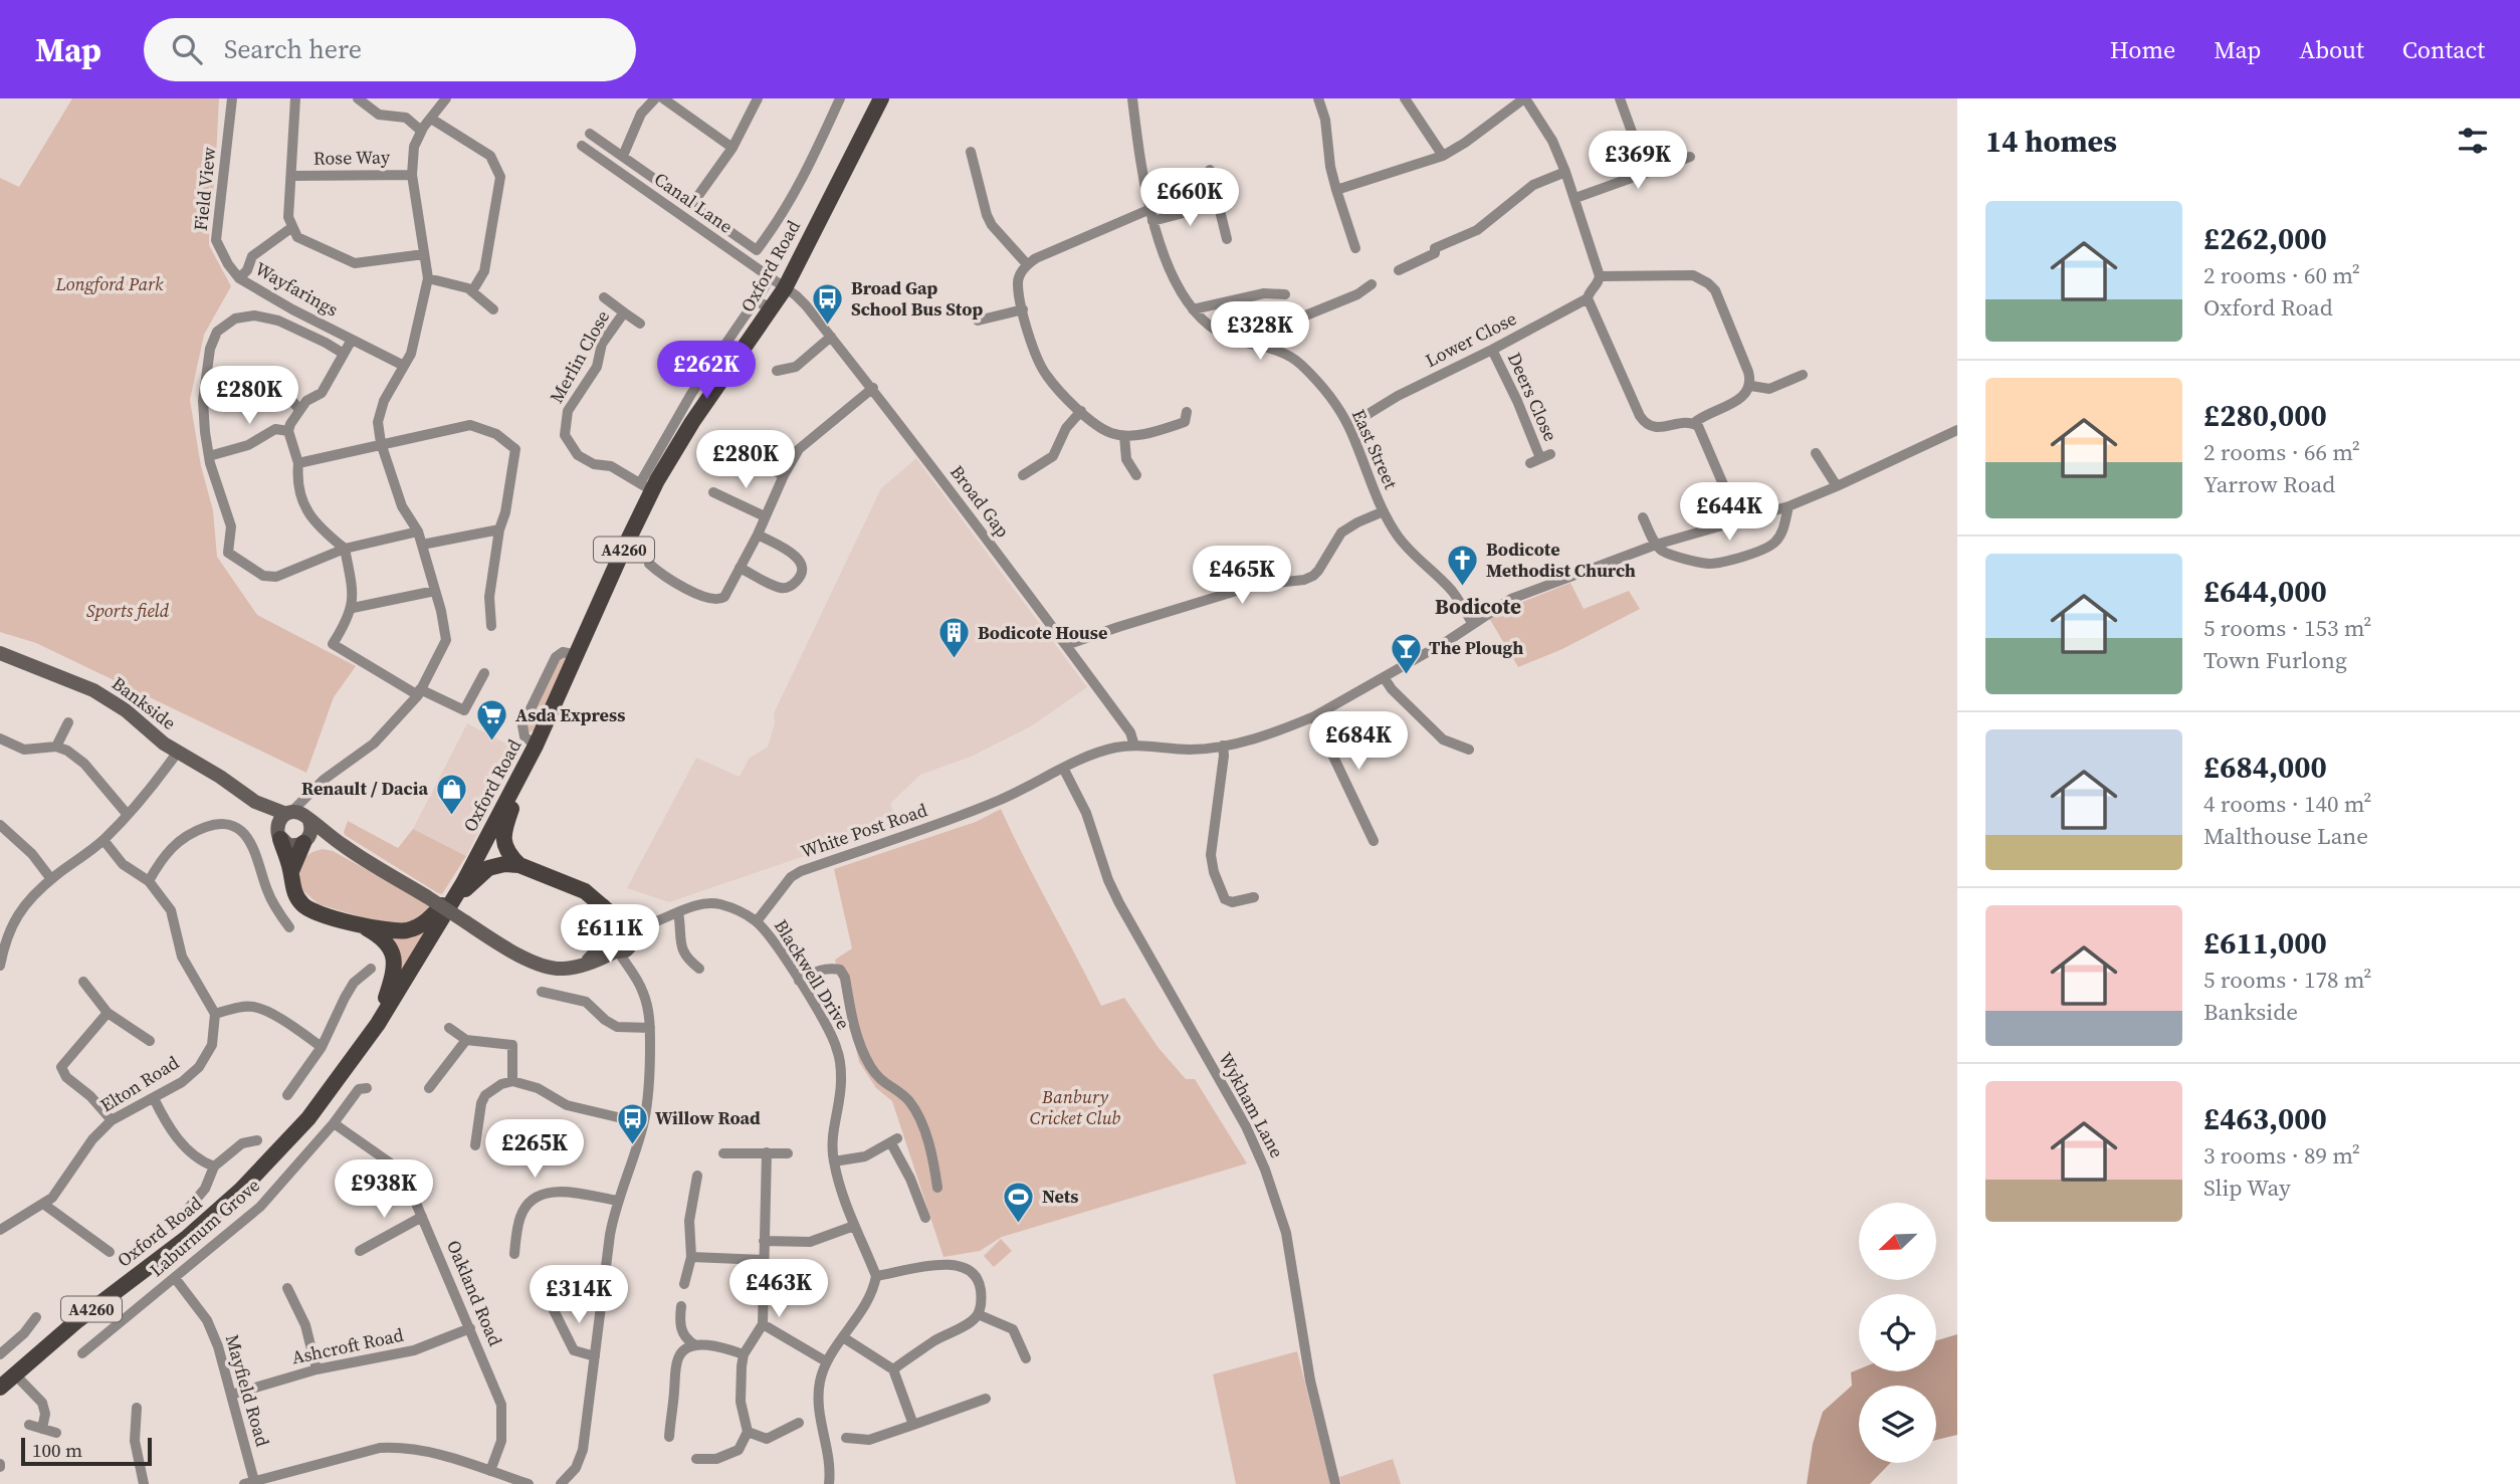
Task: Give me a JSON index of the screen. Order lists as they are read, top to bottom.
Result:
{
  "streets": {
    "main road": ["Oxford Road", "A4260"],
    "street": [
      "Rose Way",
      "Field View",
      "Canal Lane",
      "Wayfarings",
      "Lower Close",
      "Merlin Close",
      "Deers Close",
      "East Street",
      "Broad Gap",
      "Bankside",
      "White Post Road",
      "Blackwell Drive",
      "Elton Road",
      "Wykham Lane",
      "Laburnum Grove",
      "Oakland Road",
      "Ashcroft Road",
      "Mayfield Road"
    ]
  },
  "crossings": [
    ["Field View", "Wayfarings"],
    ["Canal Lane", "Oxford Road"],
    ["Canal Lane", "Broad Gap"],
    ["Oxford Road", "Merlin Close"],
    ["Oxford Road", "Broad Gap"],
    ["Lower Close", "Deers Close"],
    ["Lower Close", "East Street"],
    ["East Street", "White Post Road"],
    ["Broad Gap", "White Post Road"],
    ["White Post Road", "Blackwell Drive"],
    ["White Post Road", "Wykham Lane"],
    ["Laburnum Grove", "Oakland Road"],
    ["Laburnum Grove", "Mayfield Road"],
    ["Oakland Road", "Ashcroft Road"],
    ["Ashcroft Road", "Mayfield Road"]
  ],
  "districts": ["Bodicote"],
  "parks": ["Longford Park", "Sports field", "Banbury Cricket Club"],
  "places": {
    "bus stop": ["Broad Gap School Bus Stop", "Willow Road"],
    "church": ["Bodicote Methodist Church"],
    "building": ["Bodicote House"],
    "bar": ["The Plough"],
    "supermarket": ["Asda Express"],
    "shop": ["Renault / Dacia"],
    "sports": ["Nets"]
  },
  "scale_bar": "100 m",
  "north": "bottom left",
  "page": {
    "header": "Map",
    "search": "Search here",
    "nav": [
      "Home",
      "Map",
      "About",
      "Contact"
    ],
    "heading": "14 homes",
    "price": [
      "£369K",
      "£660K",
      "£328K",
      "£262K",
      "£280K",
      "£280K",
      "£644K",
      "£465K",
      "£684K",
      "£611K",
      "£265K",
      "£938K",
      "£463K",
      "£314K"
    ],
    "list": [
      {
        "name": "£262,000",
        "note": "2 rooms · 60 m² · Oxford Road"
      },
      {
        "name": "£280,000",
        "note": "2 rooms · 66 m² · Yarrow Road"
      },
      {
        "name": "£644,000",
        "note": "5 rooms · 153 m² · Town Furlong"
      },
      {
        "name": "£684,000",
        "note": "4 rooms · 140 m² · Malthouse Lane"
      },
      {
        "name": "£611,000",
        "note": "5 rooms · 178 m² · Bankside"
      },
      {
        "name": "£463,000",
        "note": "3 rooms · 89 m² · Slip Way"
      }
    ],
    "scale": "100 m"
  }
}
